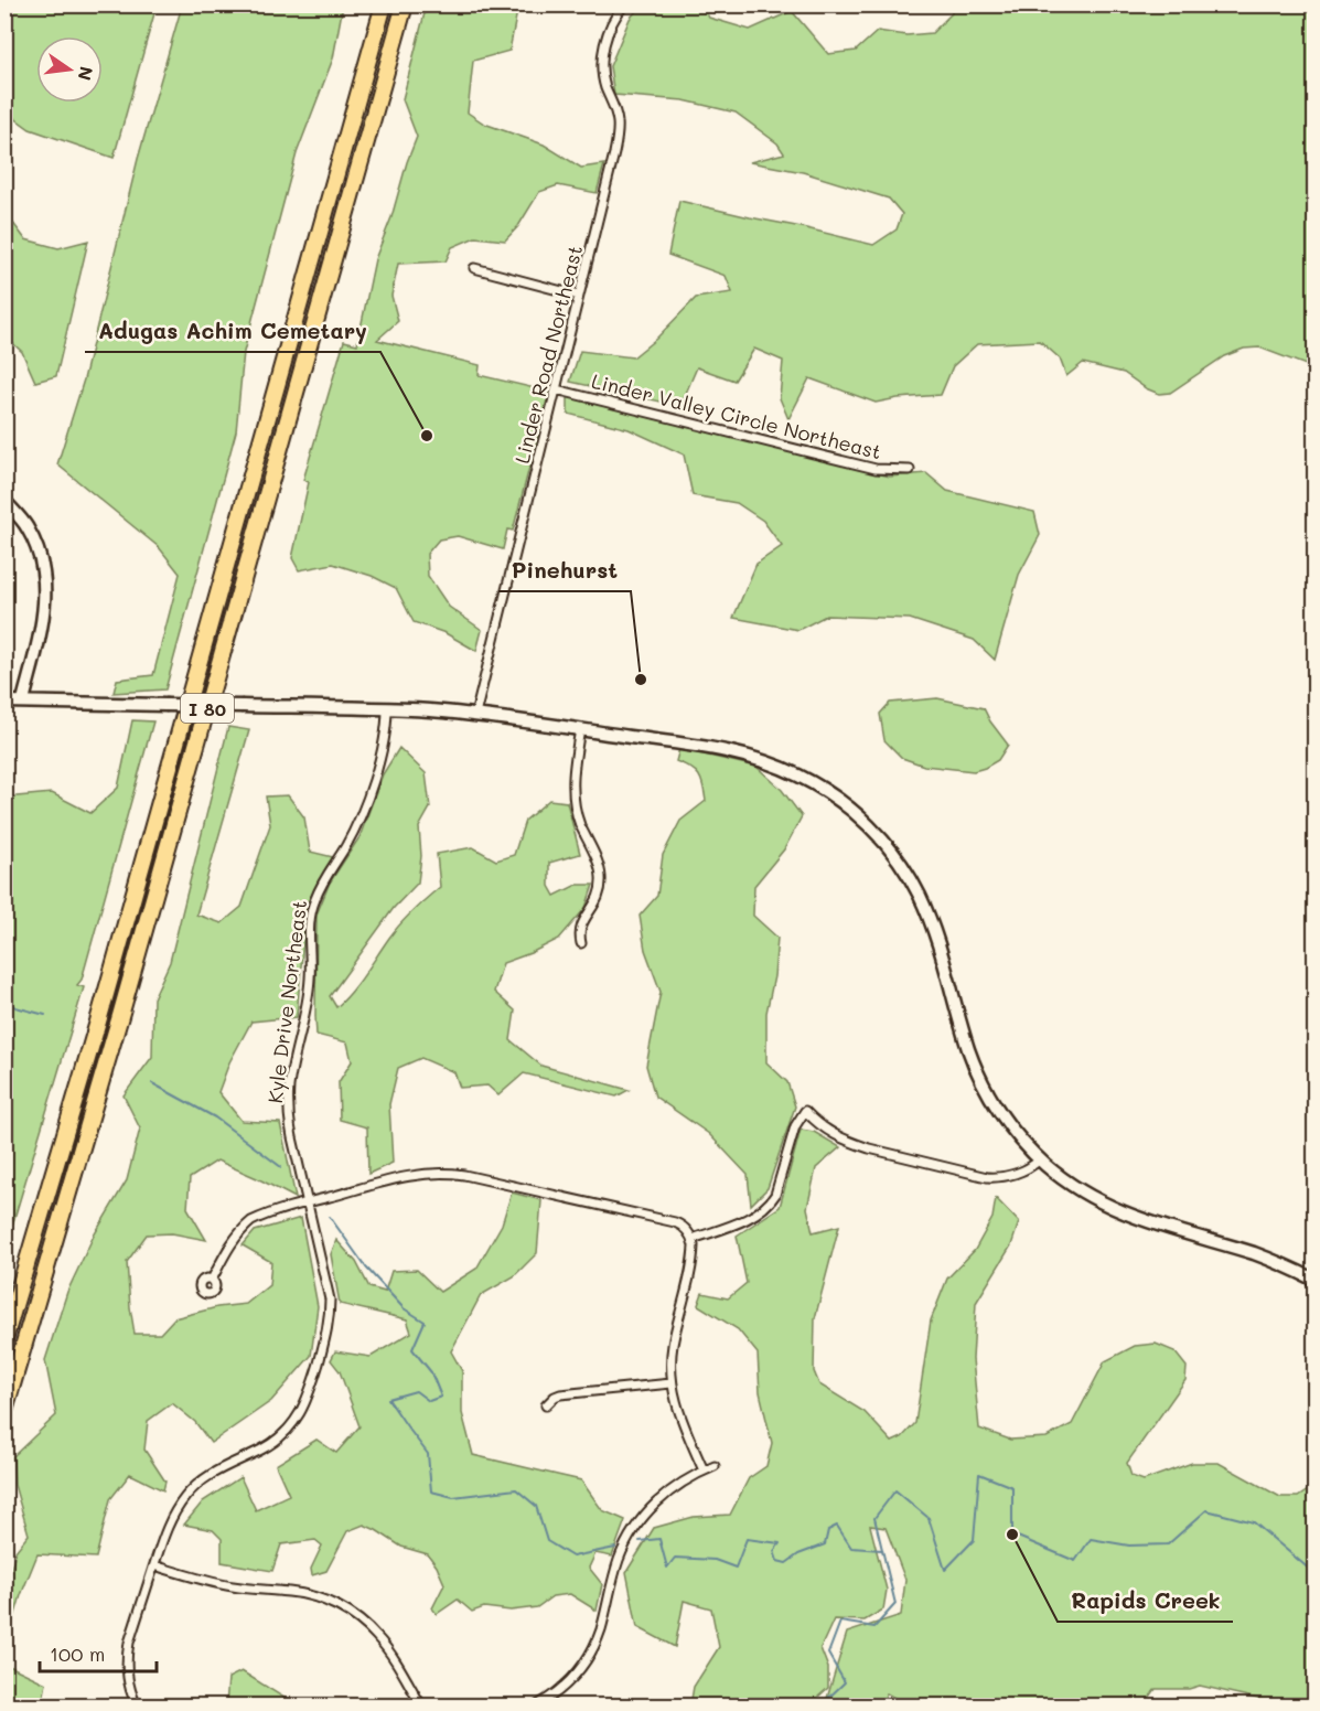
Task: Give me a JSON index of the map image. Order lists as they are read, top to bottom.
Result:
{
  "streets": {
    "highway": ["I 80"],
    "street": ["Linder Road Northeast", "Linder Valley Circle Northeast", "Kyle Drive Northeast"]
  },
  "crossings": [
    ["Linder Road Northeast", "Linder Valley Circle Northeast"]
  ],
  "places": ["Adugas Achim Cemetary", "Pinehurst", "Rapids Creek"],
  "scale_bar": "100 m",
  "north": "right"
}
